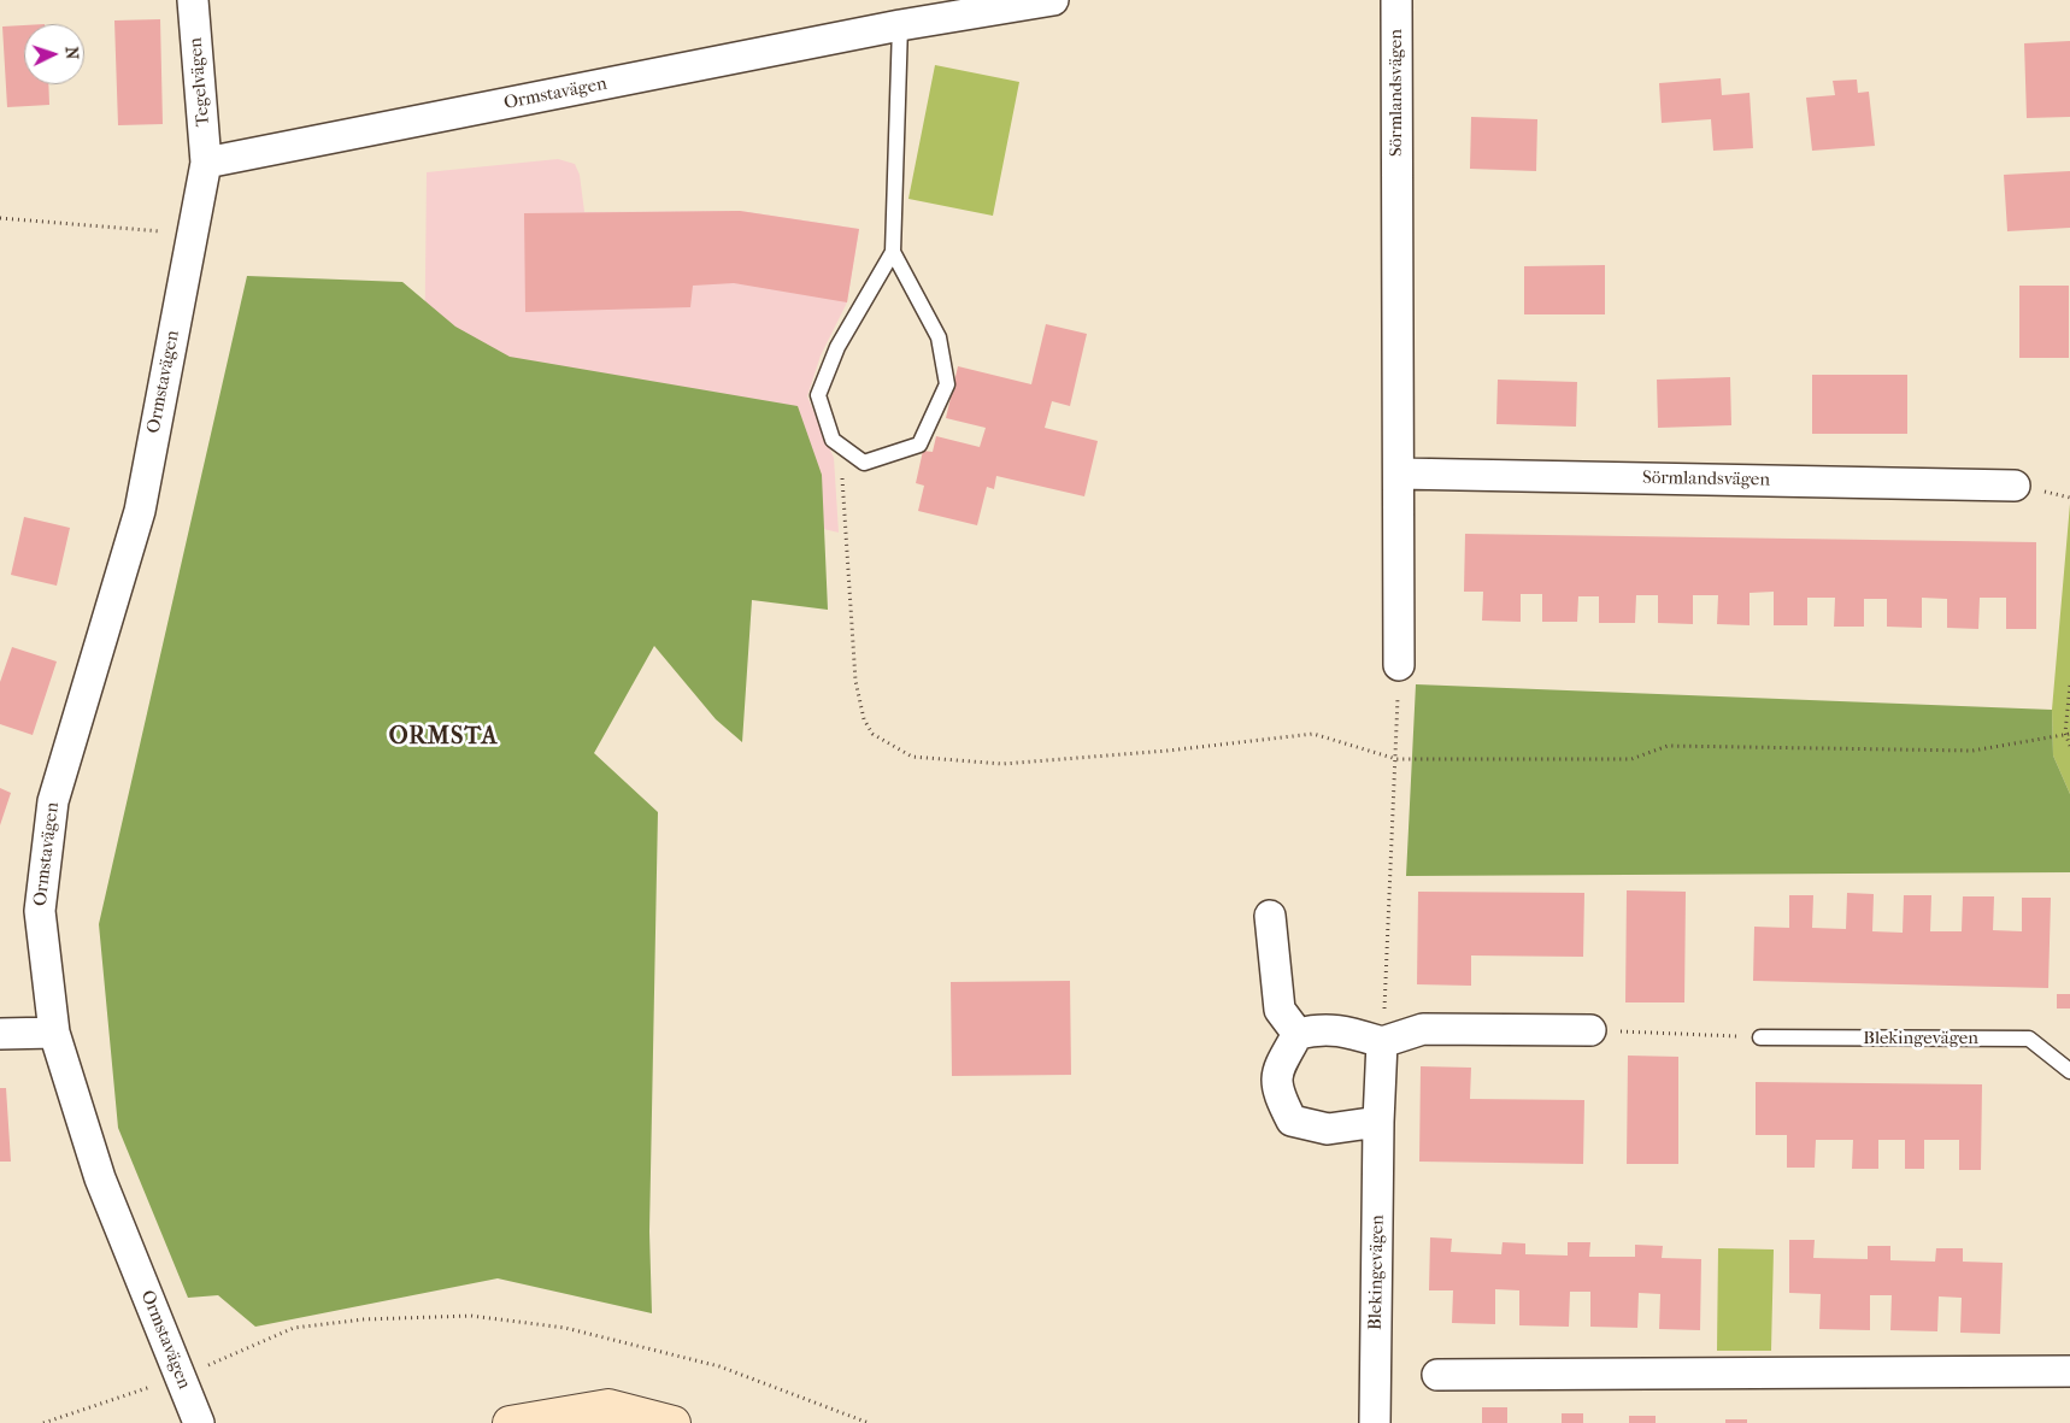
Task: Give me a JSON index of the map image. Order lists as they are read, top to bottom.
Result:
{
  "streets": {
    "street": [
      "Tegelvägen",
      "Sörmlandsvägen",
      "Ormstavägen",
      "Blekingevägen"
    ]
  },
  "crossings": [
    ["Tegelvägen", "Ormstavägen"]
  ],
  "districts": ["ORMSTA"],
  "north": "right"
}
